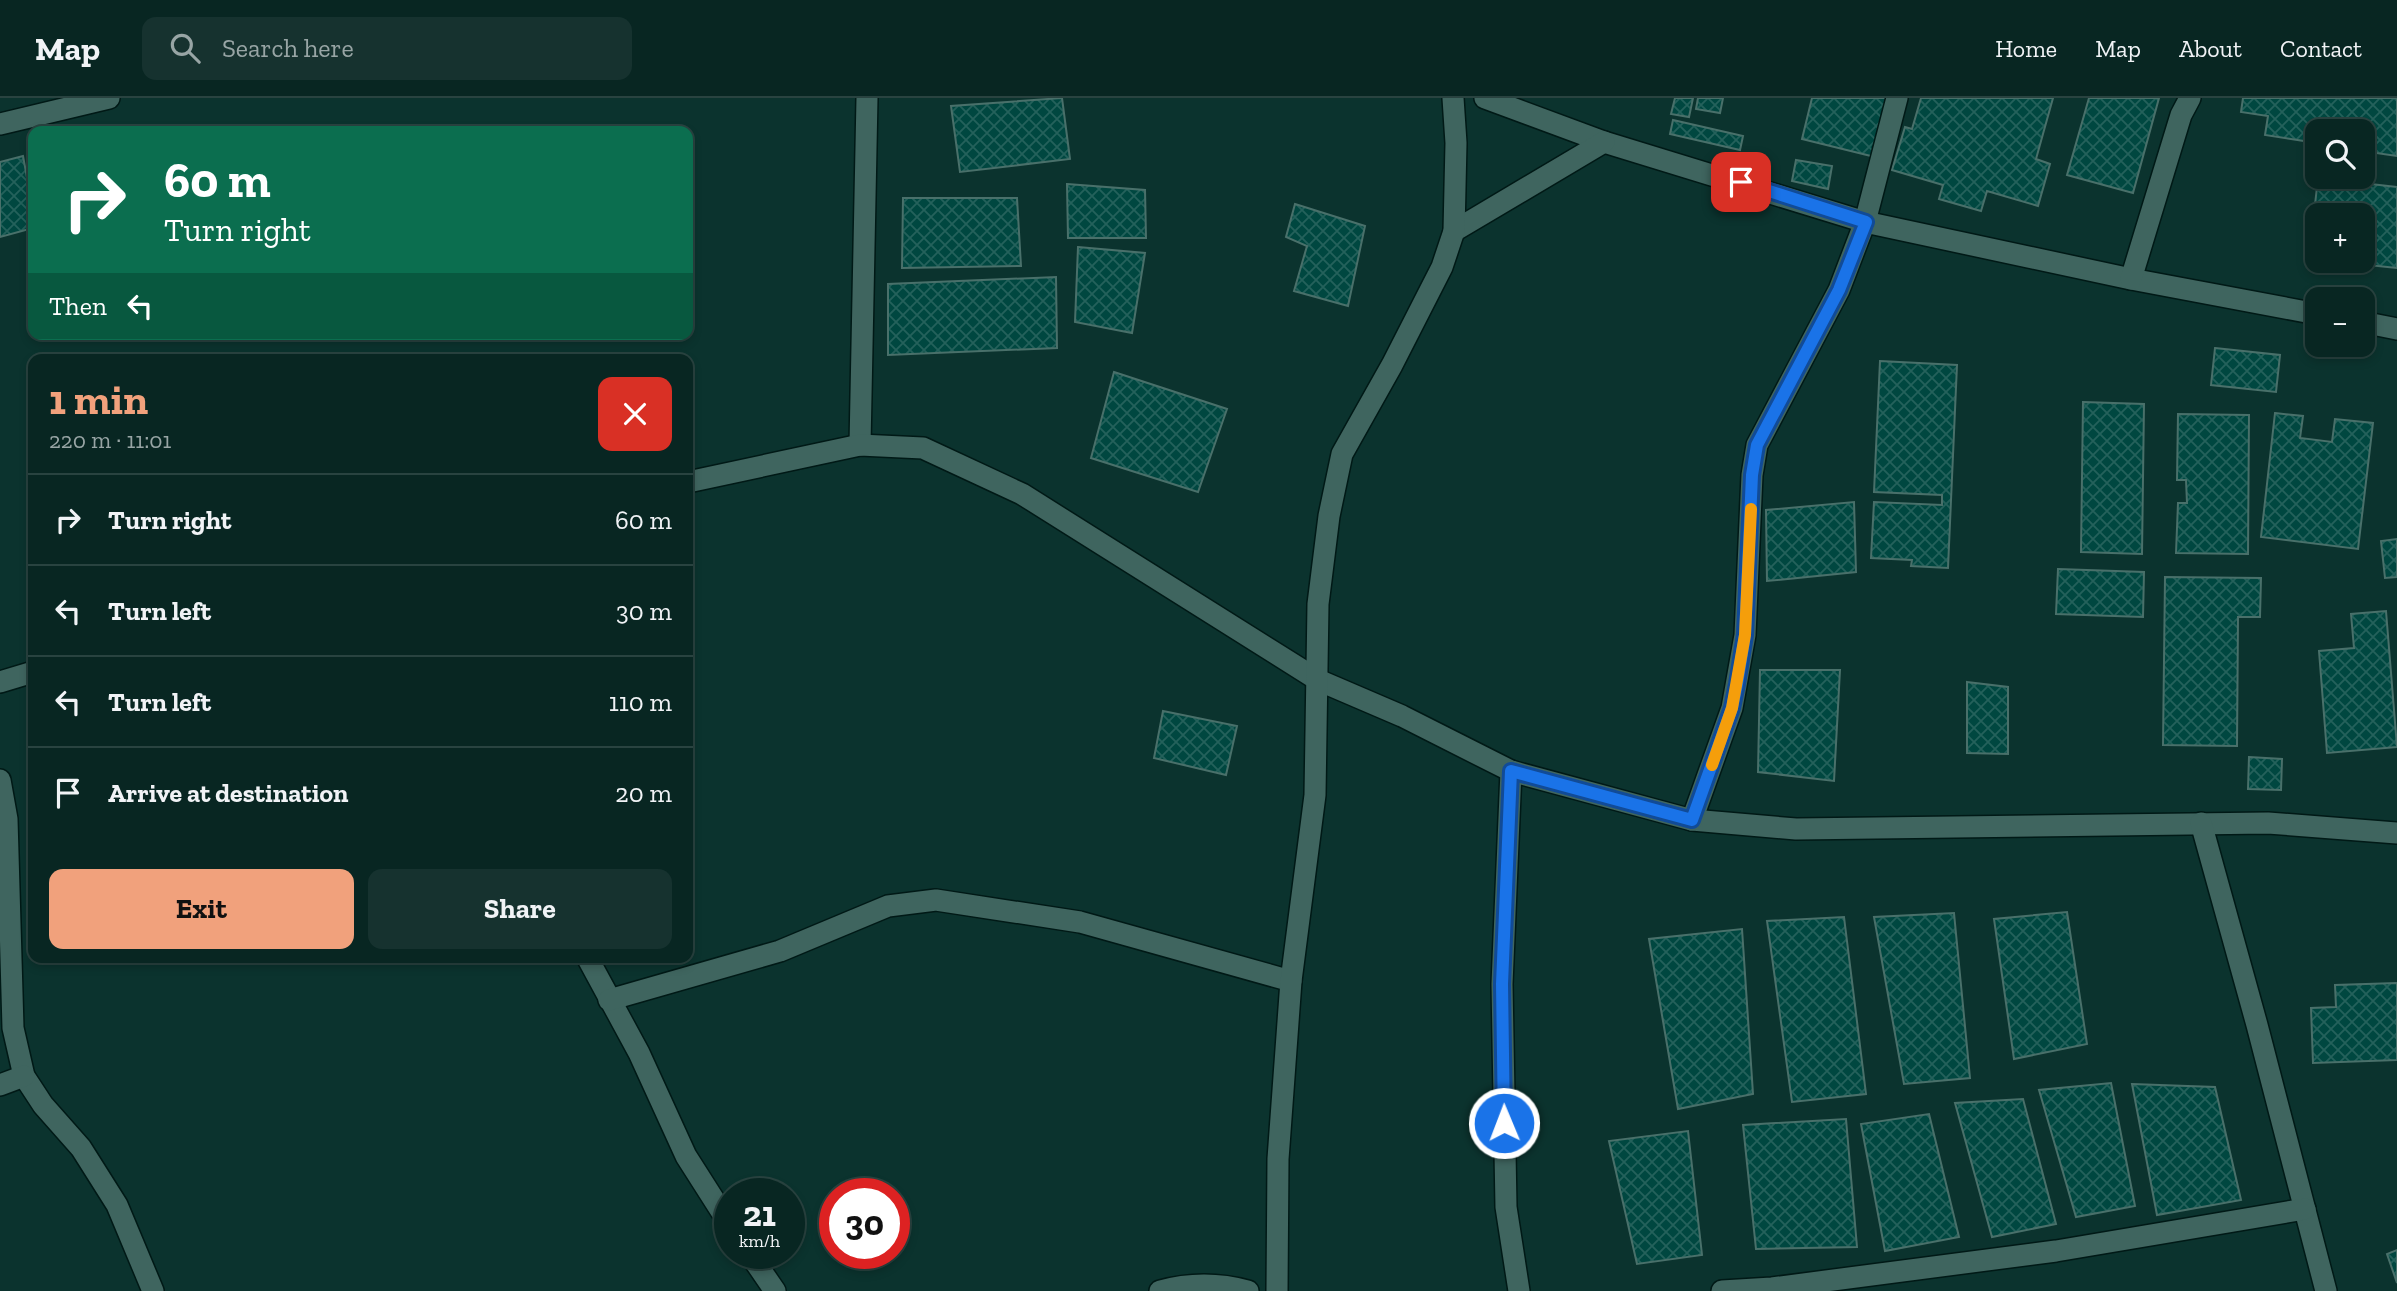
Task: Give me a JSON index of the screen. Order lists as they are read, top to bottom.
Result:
{
  "page": {
    "header": "Map",
    "search": "Search here",
    "nav": [
      "Home",
      "Map",
      "About",
      "Contact"
    ],
    "map_buttons": ["+", "−"],
    "turn": ["60 m", "Turn right"],
    "then": "Then",
    "heading": ["1 min", "220 m · 11:01"],
    "list": [
      {
        "name": "Turn right",
        "value": "60 m"
      },
      {
        "name": "Turn left",
        "value": "30 m"
      },
      {
        "name": "Turn left",
        "value": "110 m"
      },
      {
        "name": "Arrive at destination",
        "value": "20 m"
      }
    ],
    "buttons": ["Exit", "Share"],
    "speed": "21 km/h",
    "limit": "30"
  }
}
